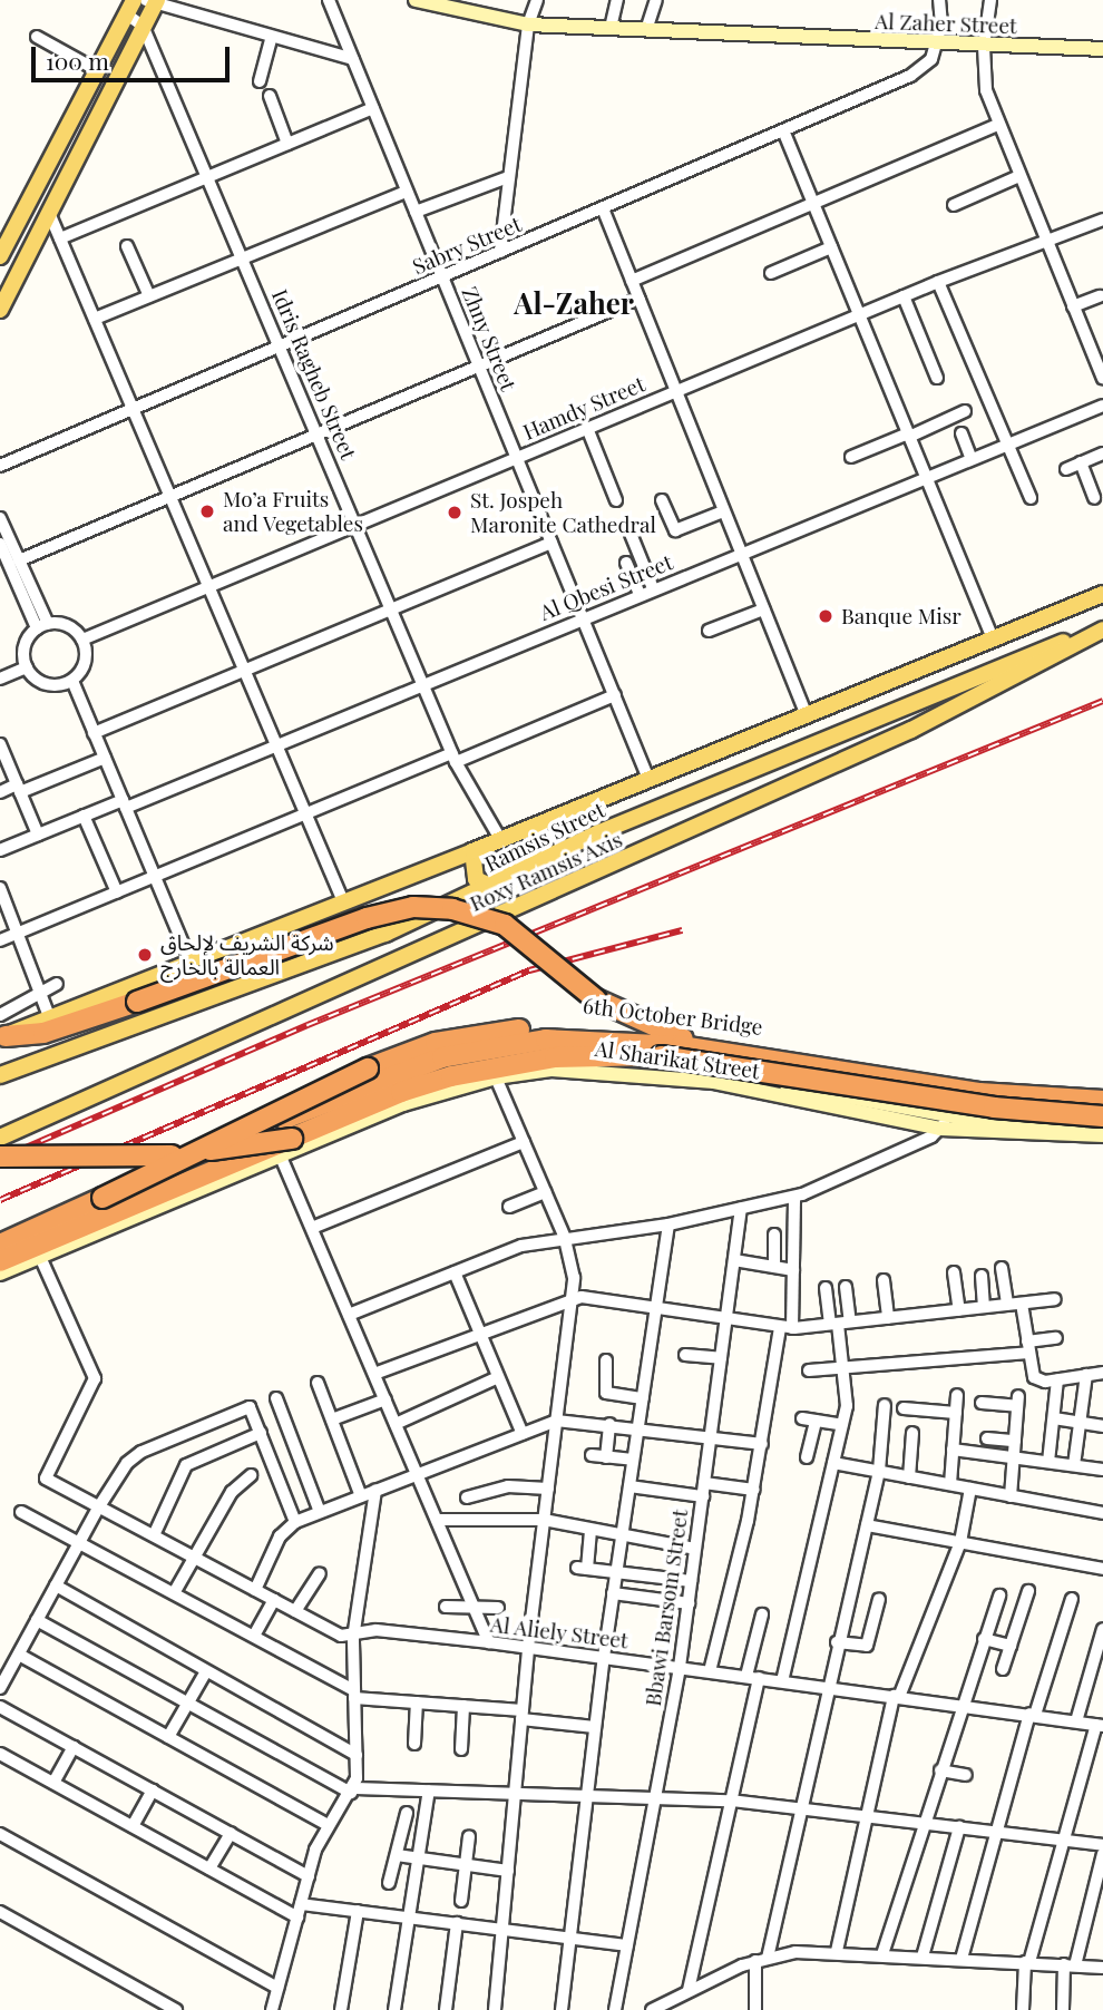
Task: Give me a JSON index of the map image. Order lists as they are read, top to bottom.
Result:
{
  "streets": {
    "highway": ["6th October Bridge"],
    "main road": [
      "Al Zaher Street",
      "Ramsis Street",
      "Roxy Ramsis Axis",
      "Al Sharikat Street"
    ],
    "street": [
      "Sabry Street",
      "Zhny Street",
      "Idris Ragheb Street",
      "Hamdy Street",
      "Al Qbesi Street",
      "Bbawi Barsom Street",
      "Al Aliely Street"
    ]
  },
  "crossings": [
    ["Al Zaher Street", "Sabry Street"],
    ["Sabry Street", "Zhny Street"],
    ["Sabry Street", "Idris Ragheb Street"],
    ["Zhny Street", "Hamdy Street"],
    ["Zhny Street", "Al Qbesi Street"],
    ["Zhny Street", "Ramsis Street"],
    ["Idris Ragheb Street", "Hamdy Street"],
    ["Idris Ragheb Street", "Al Qbesi Street"],
    ["Idris Ragheb Street", "Ramsis Street"],
    ["Ramsis Street", "Roxy Ramsis Axis"],
    ["6th October Bridge", "Al Sharikat Street"],
    ["Bbawi Barsom Street", "Al Aliely Street"]
  ],
  "districts": ["Al-Zaher"],
  "places": [
    "Mo’a Fruits and Vegetables",
    "St. Jospeh Maronite Cathedral",
    "Banque Misr",
    "شركة الشريف لإلحاق العمالة بالخارج"
  ],
  "scale_bar": "100 m"
}
